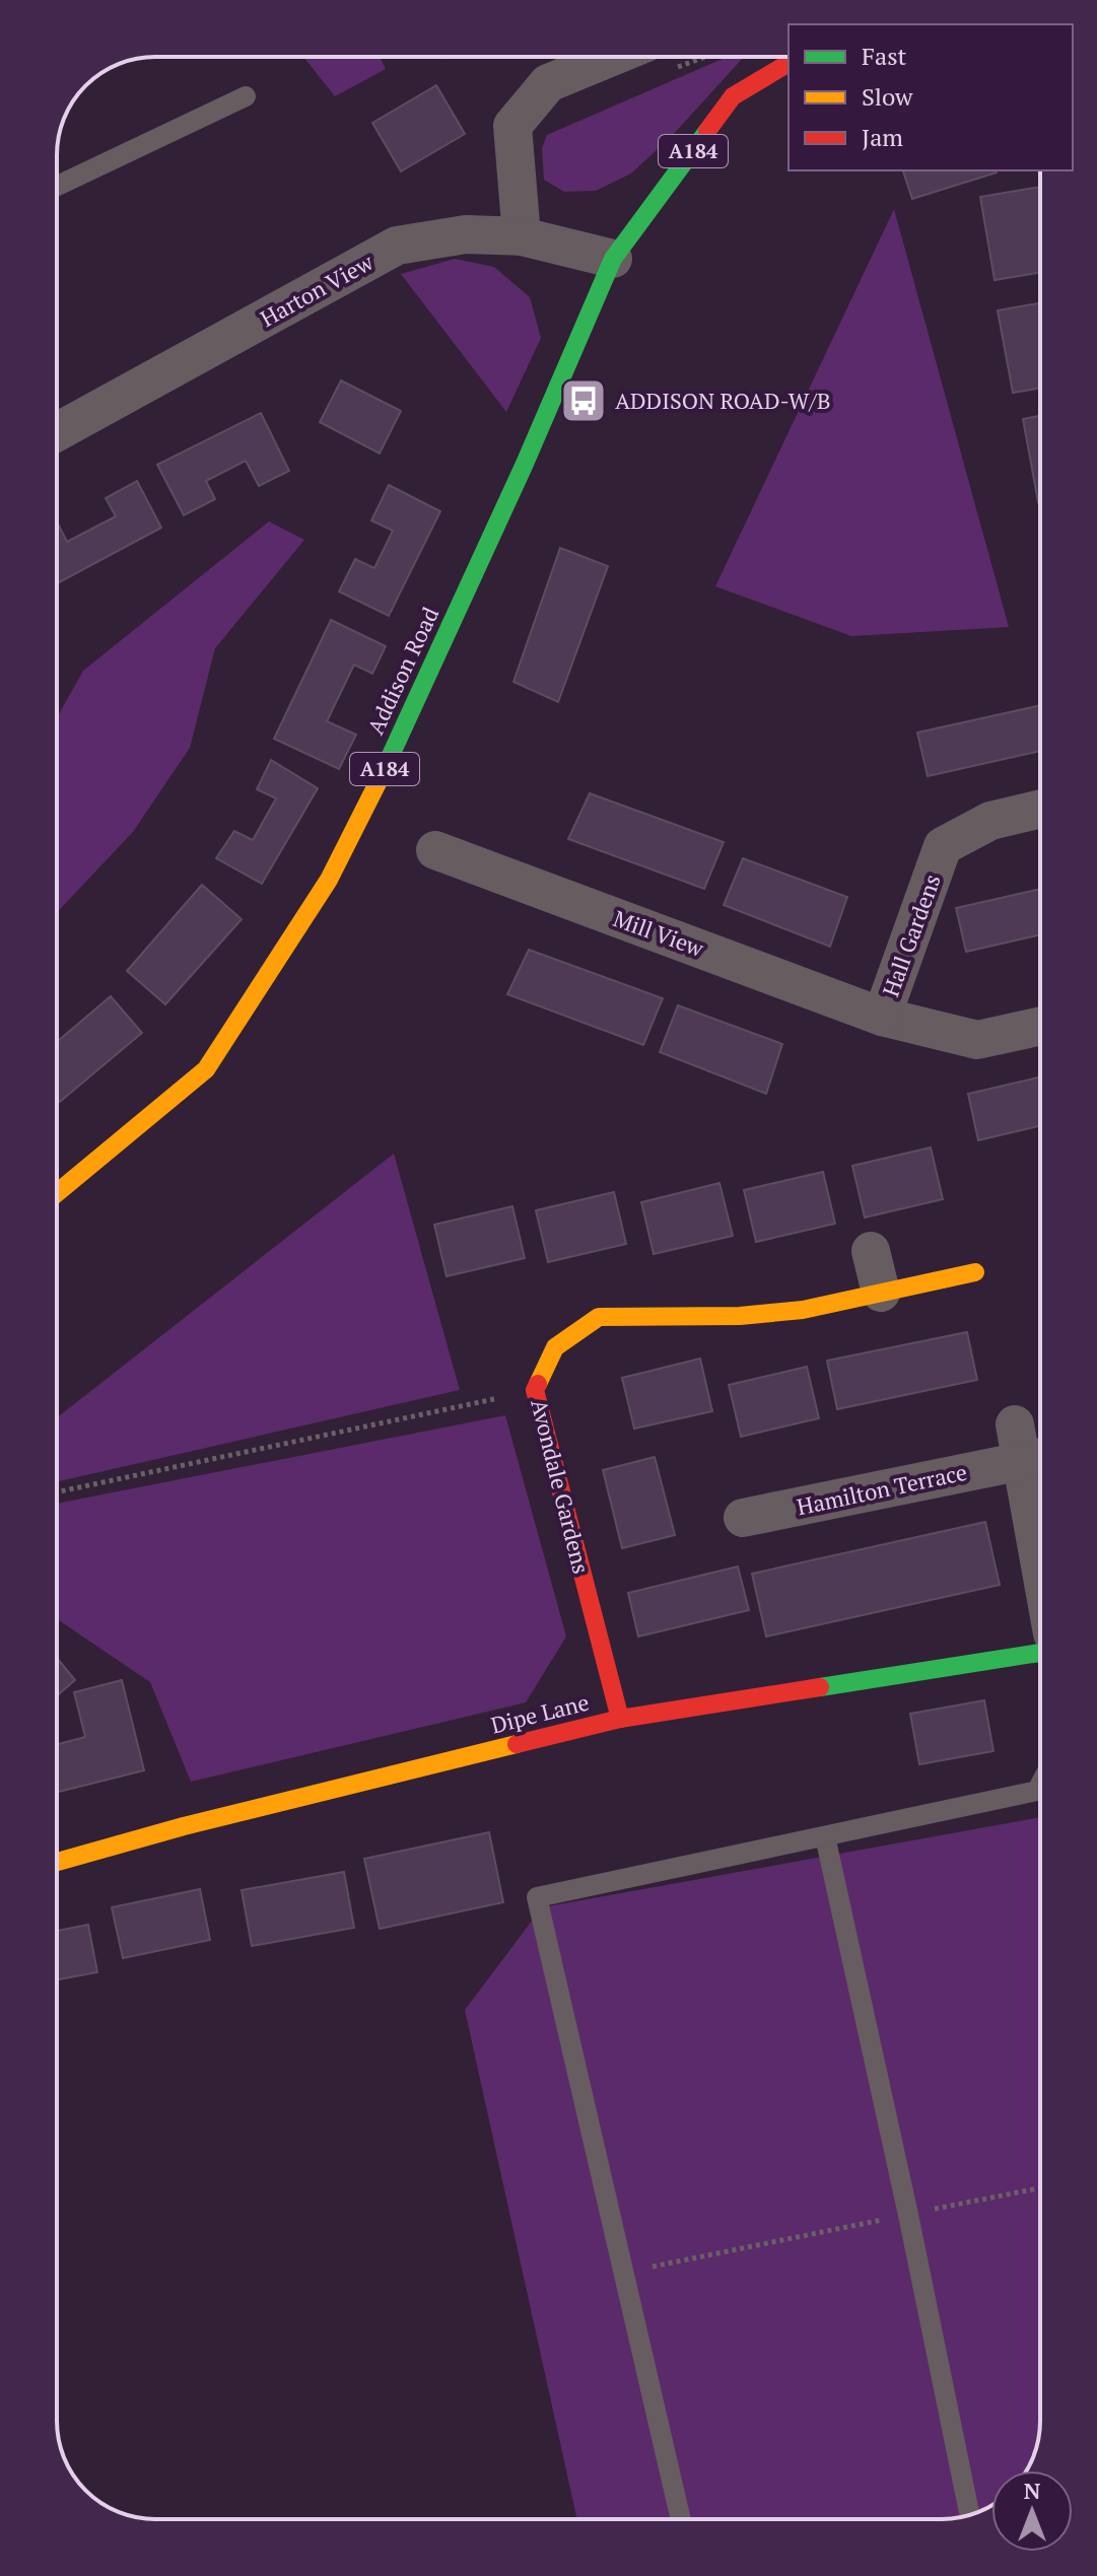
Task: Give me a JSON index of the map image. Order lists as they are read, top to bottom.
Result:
{
  "streets": {
    "street": [
      "A184",
      "Harton View",
      "Addison Road",
      "Mill View",
      "Hall Gardens",
      "Avondale Gardens",
      "Hamilton Terrace",
      "Dipe Lane"
    ]
  },
  "crossings": [
    ["A184", "Harton View"],
    ["A184", "Addison Road"],
    ["Harton View", "Addison Road"],
    ["Mill View", "Hall Gardens"],
    ["Avondale Gardens", "Dipe Lane"]
  ],
  "places": {
    "bus stop": ["ADDISON ROAD-W/B"]
  },
  "legend": ["Fast", "Slow", "Jam"],
  "north": "top"
}
